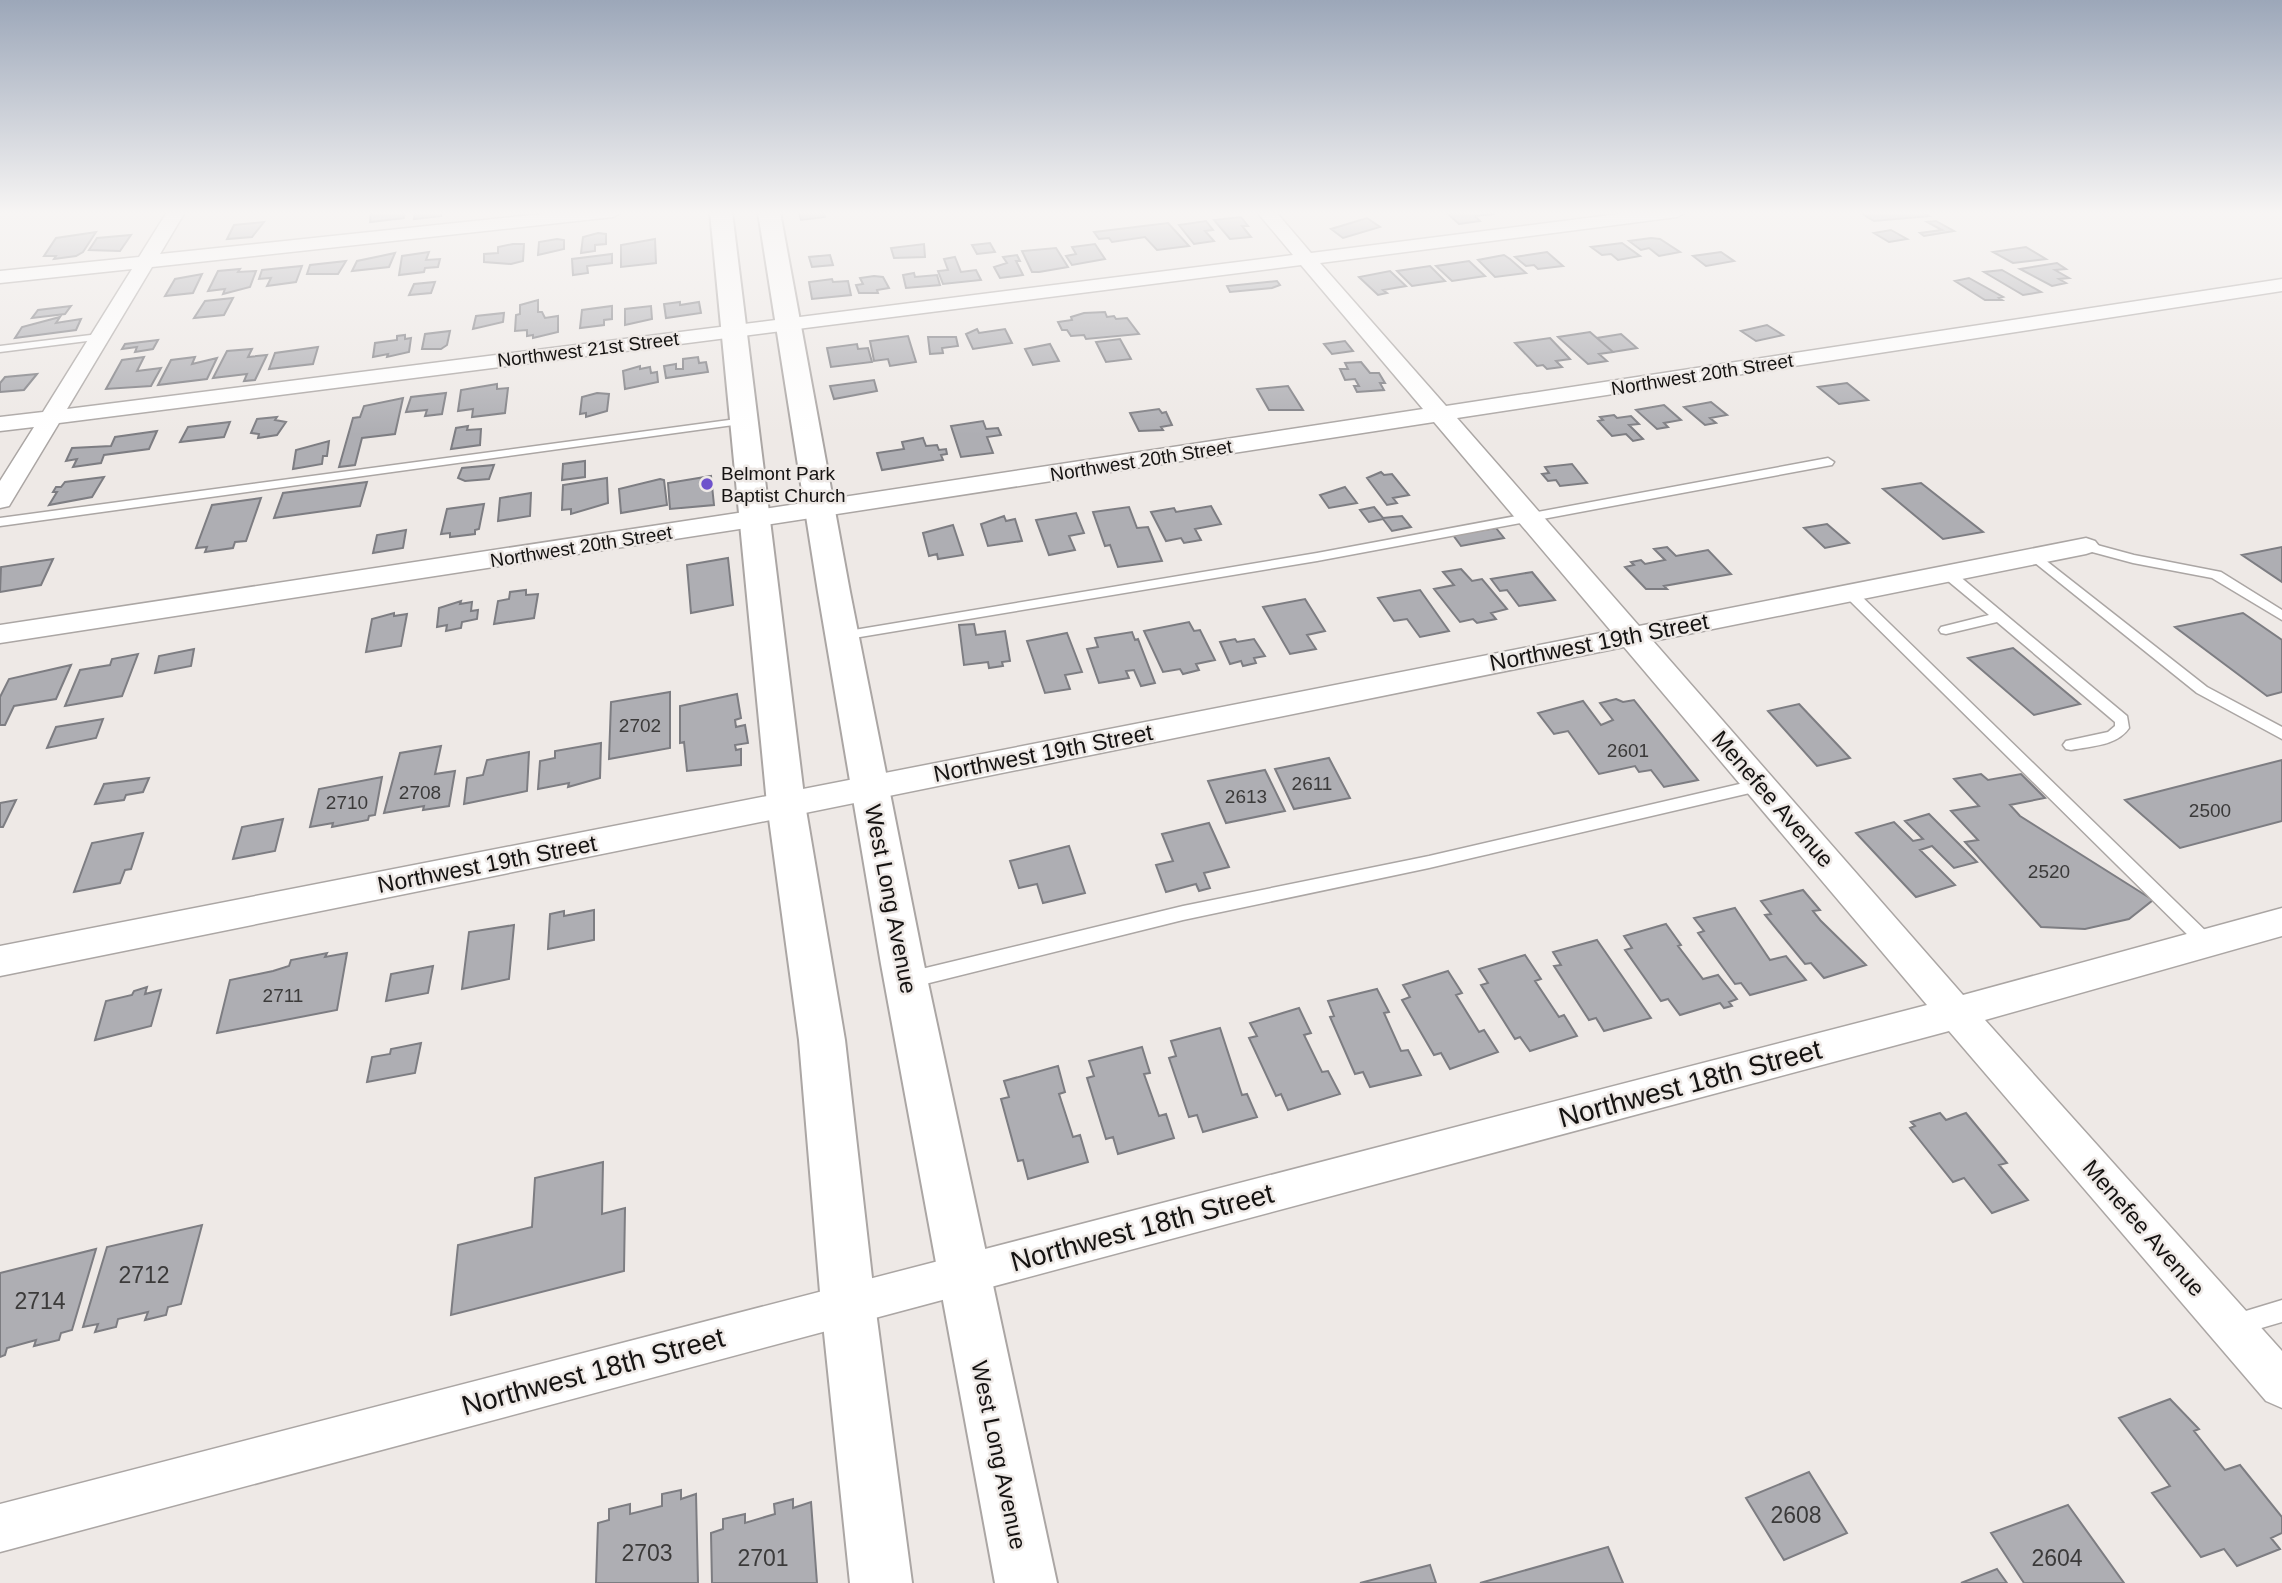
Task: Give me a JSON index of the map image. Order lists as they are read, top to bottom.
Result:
{
  "streets": {
    "main road": ["West Long Avenue"],
    "street": [
      "Northwest 21st Street",
      "Northwest 20th Street",
      "Northwest 19th Street",
      "Menefee Avenue",
      "Northwest 18th Street"
    ]
  },
  "crossings": [
    ["Northwest 21st Street", "West Long Avenue"],
    ["Northwest 20th Street", "Menefee Avenue"],
    ["Northwest 20th Street", "West Long Avenue"],
    ["Northwest 19th Street", "Menefee Avenue"],
    ["Northwest 19th Street", "West Long Avenue"],
    ["Menefee Avenue", "Northwest 18th Street"],
    ["West Long Avenue", "Northwest 18th Street"]
  ],
  "places": ["Belmont Park Baptist Church"],
  "house_numbers": [
    "2702",
    "2601",
    "2611",
    "2708",
    "2613",
    "2710",
    "2500",
    "2520",
    "2711",
    "2712",
    "2714",
    "2608",
    "2703",
    "2701",
    "2604"
  ]
}
